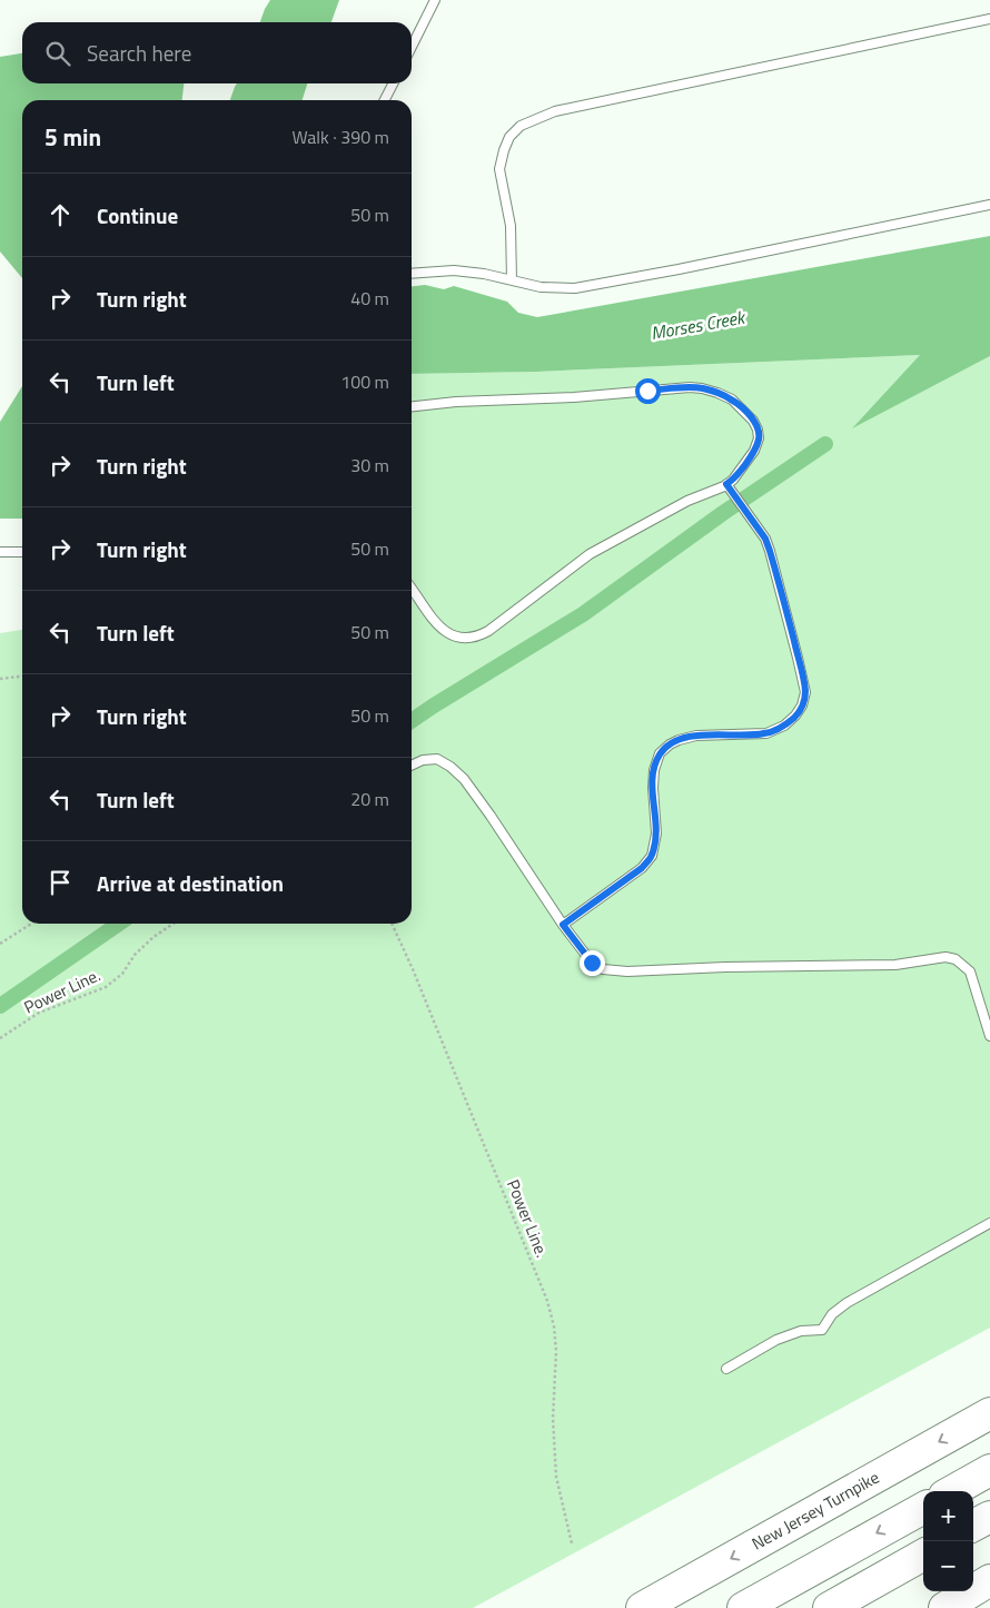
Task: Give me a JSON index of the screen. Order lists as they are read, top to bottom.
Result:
{
  "streets": {
    "highway": ["New Jersey Turnpike"],
    "path": ["Power Line."]
  },
  "water": ["Morses Creek"],
  "page": {
    "search": "Search here",
    "heading": ["5 min", "Walk · 390 m"],
    "list": [
      ["Continue", "50 m"],
      ["Turn right", "40 m"],
      ["Turn left", "100 m"],
      ["Turn right", "30 m"],
      ["Turn right", "50 m"],
      ["Turn left", "50 m"],
      ["Turn right", "50 m"],
      ["Turn left", "20 m"],
      "Arrive at destination"
    ],
    "map_buttons": ["+", "−"]
  }
}
